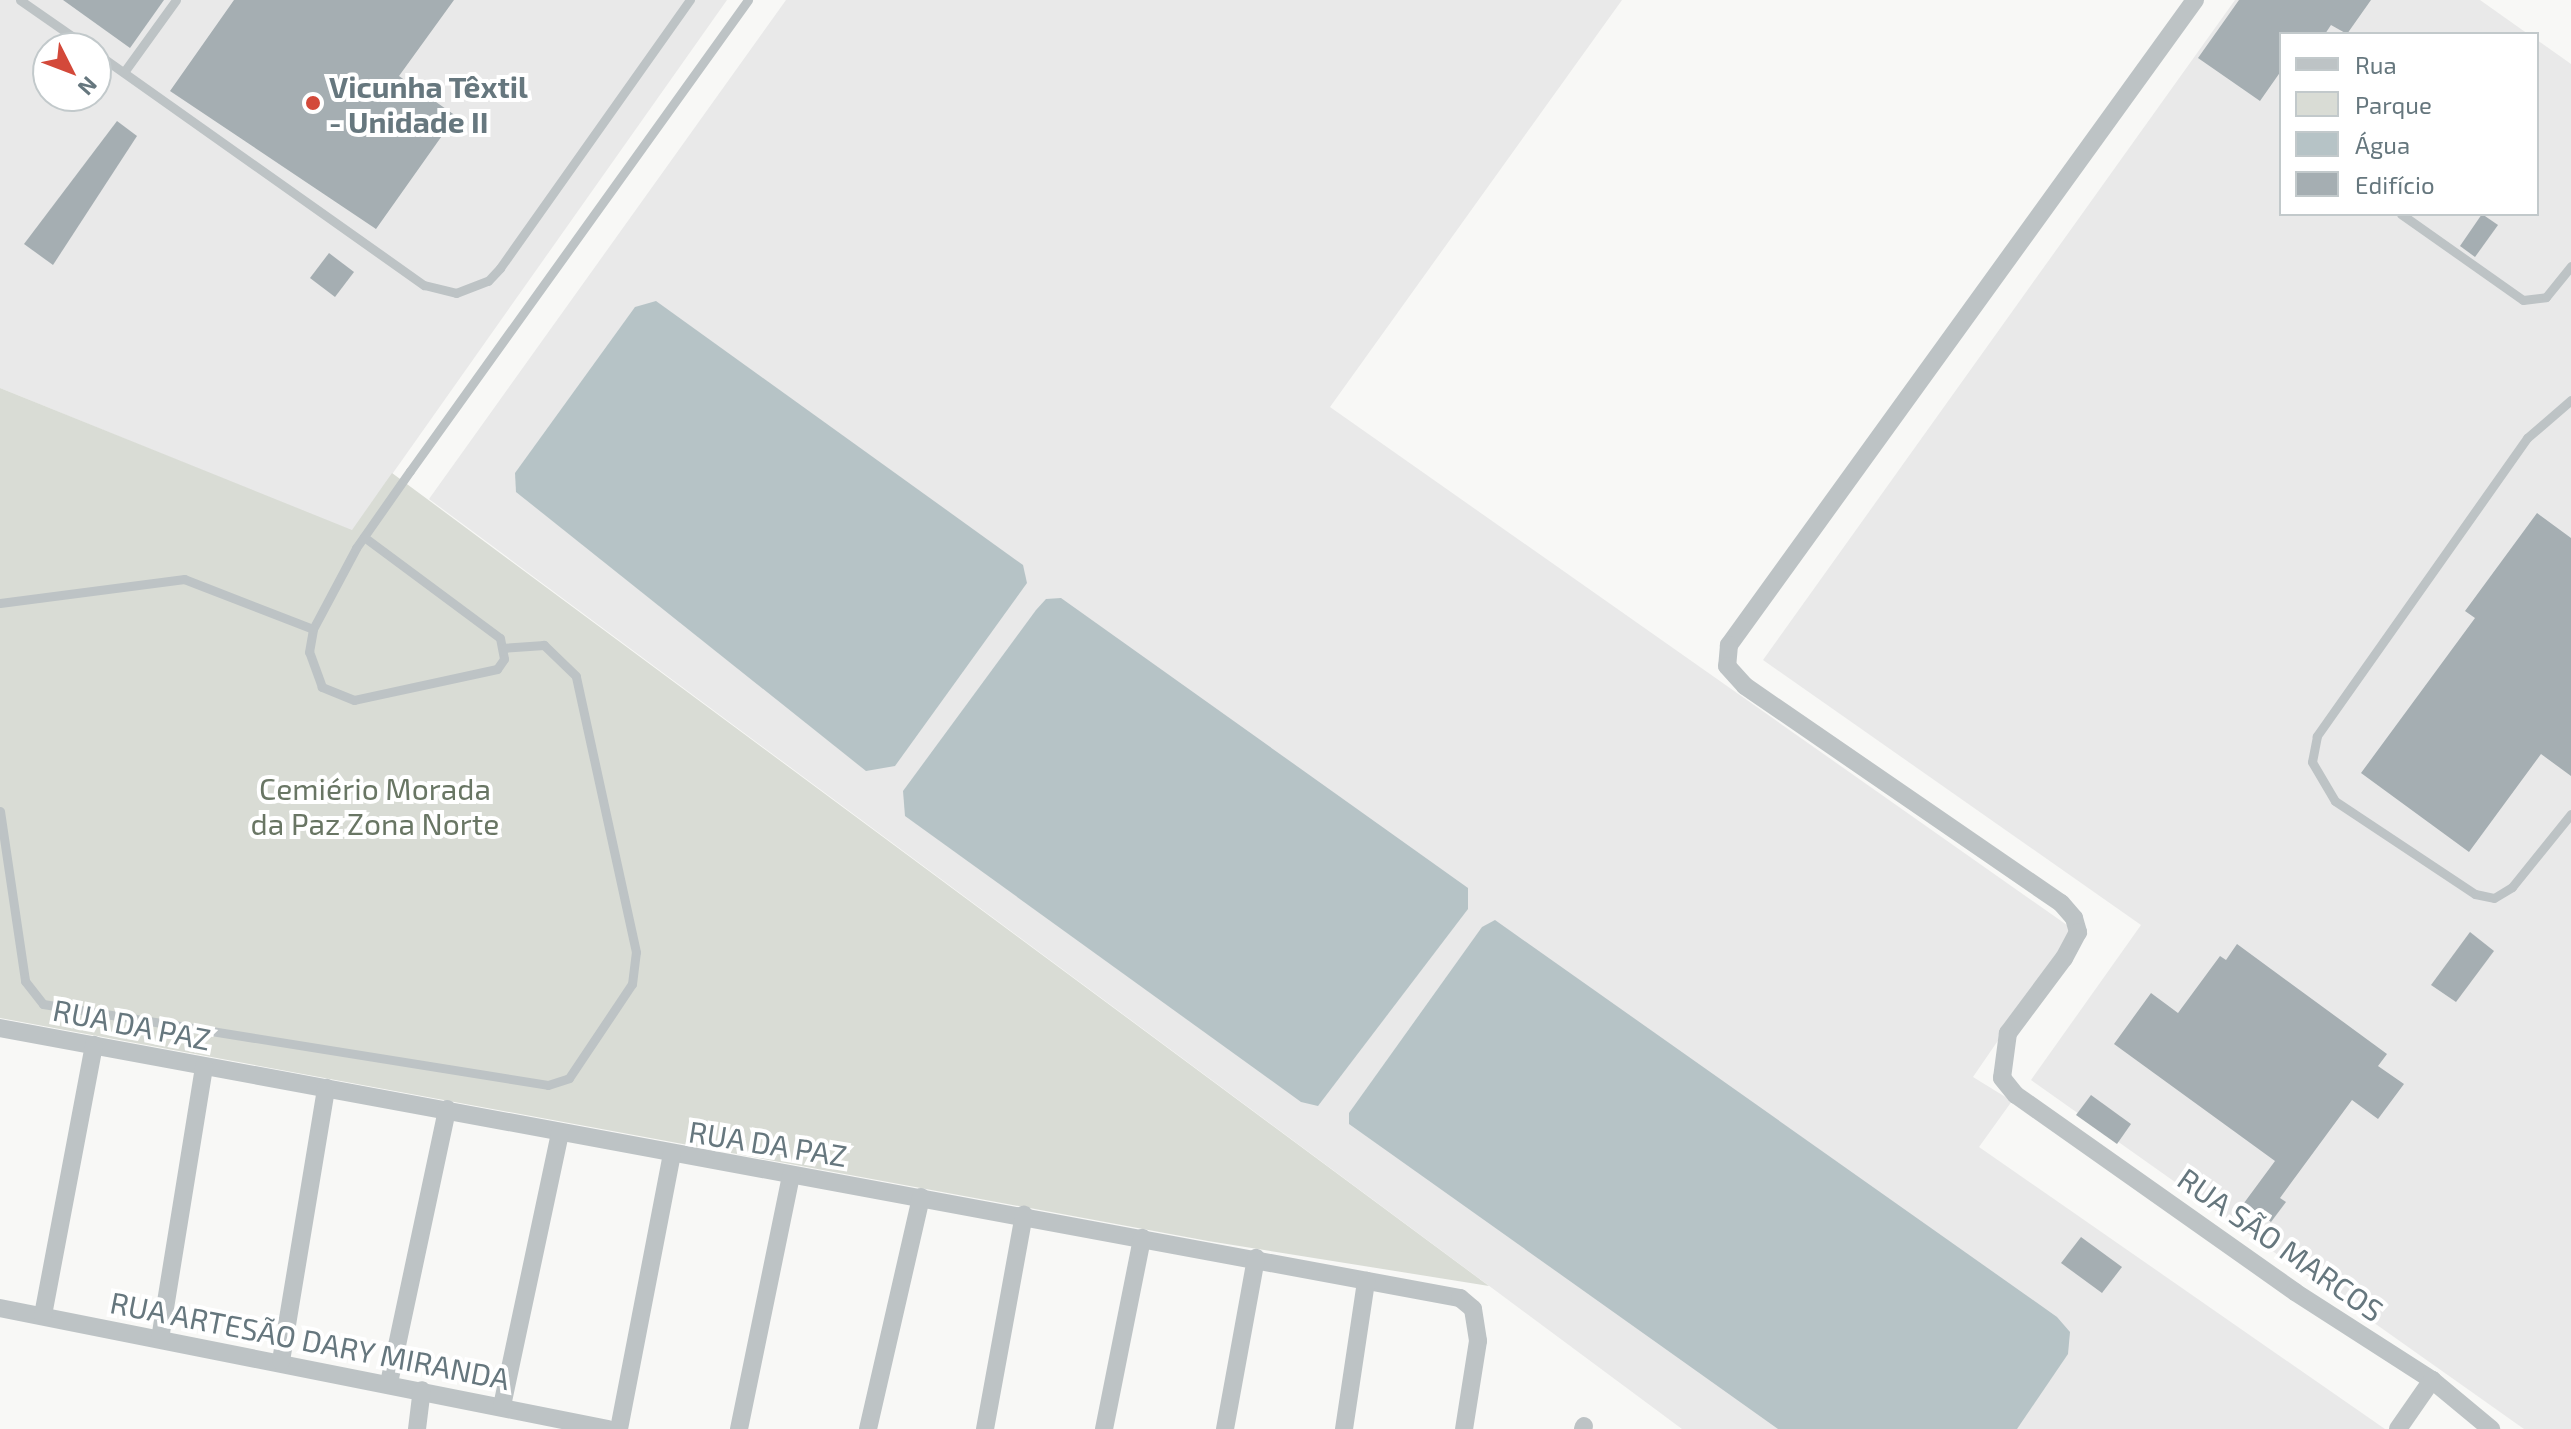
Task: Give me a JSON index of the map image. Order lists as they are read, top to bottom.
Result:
{
  "streets": {
    "street": ["RUA DA PAZ", "RUA SÃO MARCOS", "RUA ARTESÃO DARY MIRANDA"]
  },
  "parks": ["Cemiério Morada da Paz Zona Norte"],
  "places": ["Vicunha Têxtil - Unidade II"],
  "legend": [
    "Rua",
    "Parque",
    "Água",
    "Edifício"
  ],
  "north": "bottom right"
}
